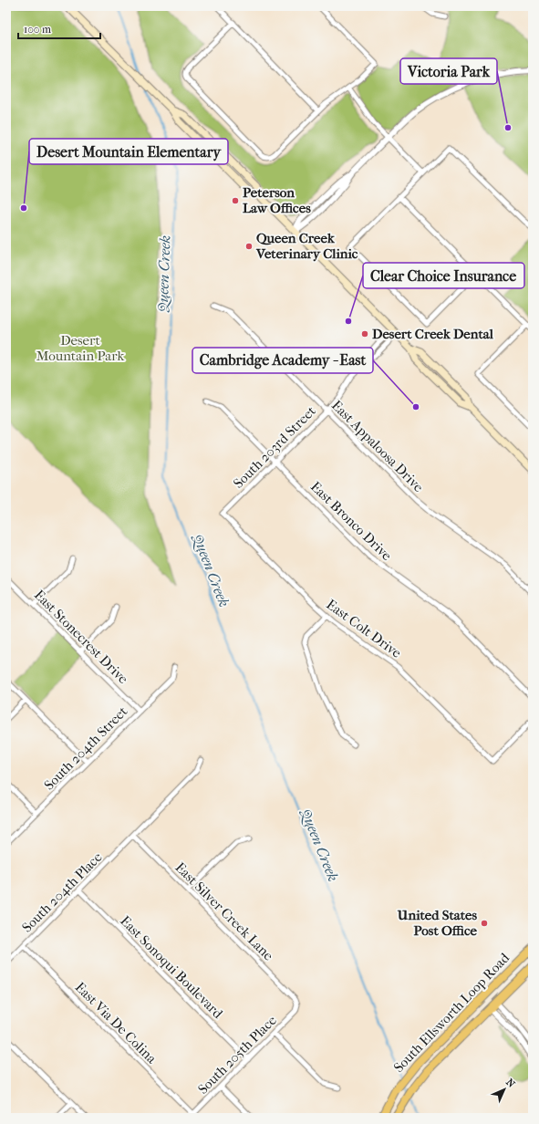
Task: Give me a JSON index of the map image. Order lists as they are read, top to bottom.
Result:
{
  "streets": {
    "main road": ["South Ellsworth Loop Road"],
    "street": [
      "East Appaloosa Drive",
      "South 203rd Street",
      "East Bronco Drive",
      "East Colt Drive",
      "East Stonecrest Drive",
      "South 204th Street",
      "South 204th Place",
      "East Silver Creek Lane",
      "East Sonoqui Boulevard",
      "East Via De Colina",
      "South 205th Place"
    ]
  },
  "crossings": [
    ["East Appaloosa Drive", "South 203rd Street"],
    ["South 203rd Street", "East Bronco Drive"],
    ["South 203rd Street", "East Colt Drive"],
    ["East Stonecrest Drive", "South 204th Street"],
    ["South 204th Place", "East Silver Creek Lane"],
    ["South 204th Place", "East Sonoqui Boulevard"],
    ["South 204th Place", "East Via De Colina"],
    ["East Silver Creek Lane", "South 205th Place"],
    ["East Sonoqui Boulevard", "South 205th Place"],
    ["East Via De Colina", "South 205th Place"]
  ],
  "water": ["Queen Creek"],
  "parks": ["Desert Mountain Park"],
  "places": [
    "Victoria Park",
    "Peterson Law Offices",
    "Desert Mountain Elementary",
    "Queen Creek Veterinary Clinic",
    "Clear Choice Insurance",
    "Desert Creek Dental",
    "Cambridge Academy - East",
    "United States Post Office"
  ],
  "scale_bar": "100 m",
  "north": "top right"
}
